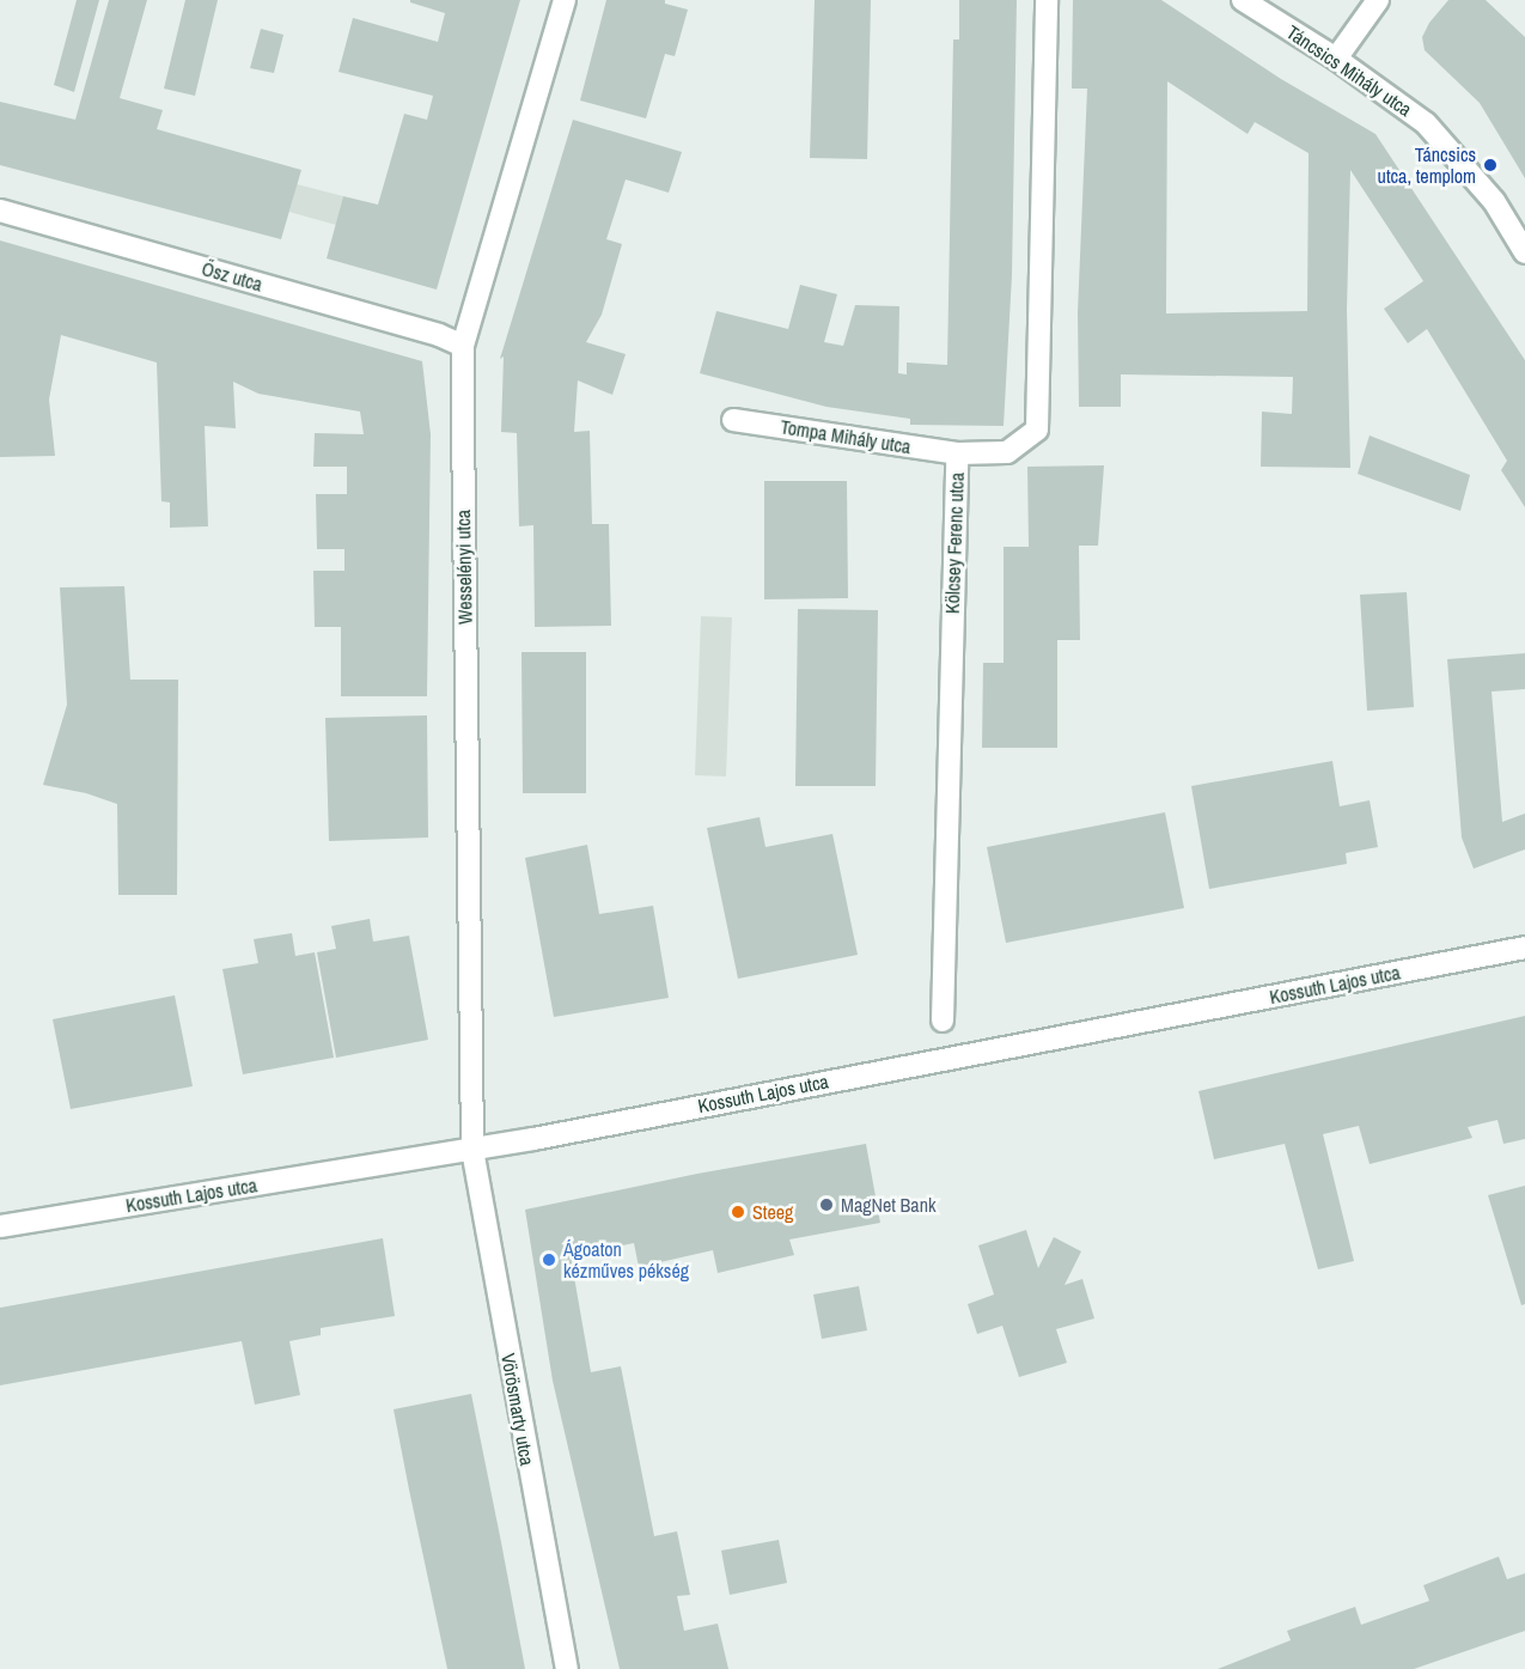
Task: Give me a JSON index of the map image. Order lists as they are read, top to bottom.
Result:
{
  "streets": {
    "street": [
      "Táncsics Mihály utca",
      "Ősz utca",
      "Tompa Mihály utca",
      "Kölcsey Ferenc utca",
      "Wesselényi utca",
      "Kossuth Lajos utca",
      "Vörösmarty utca"
    ]
  },
  "crossings": [
    ["Ősz utca", "Wesselényi utca"],
    ["Tompa Mihály utca", "Kölcsey Ferenc utca"],
    ["Wesselényi utca", "Kossuth Lajos utca"],
    ["Wesselényi utca", "Vörösmarty utca"],
    ["Kossuth Lajos utca", "Vörösmarty utca"]
  ],
  "places": [
    "Táncsics utca, templom",
    "MagNet Bank",
    "Steeg",
    "Ágoaton kézműves pékség"
  ]
}
